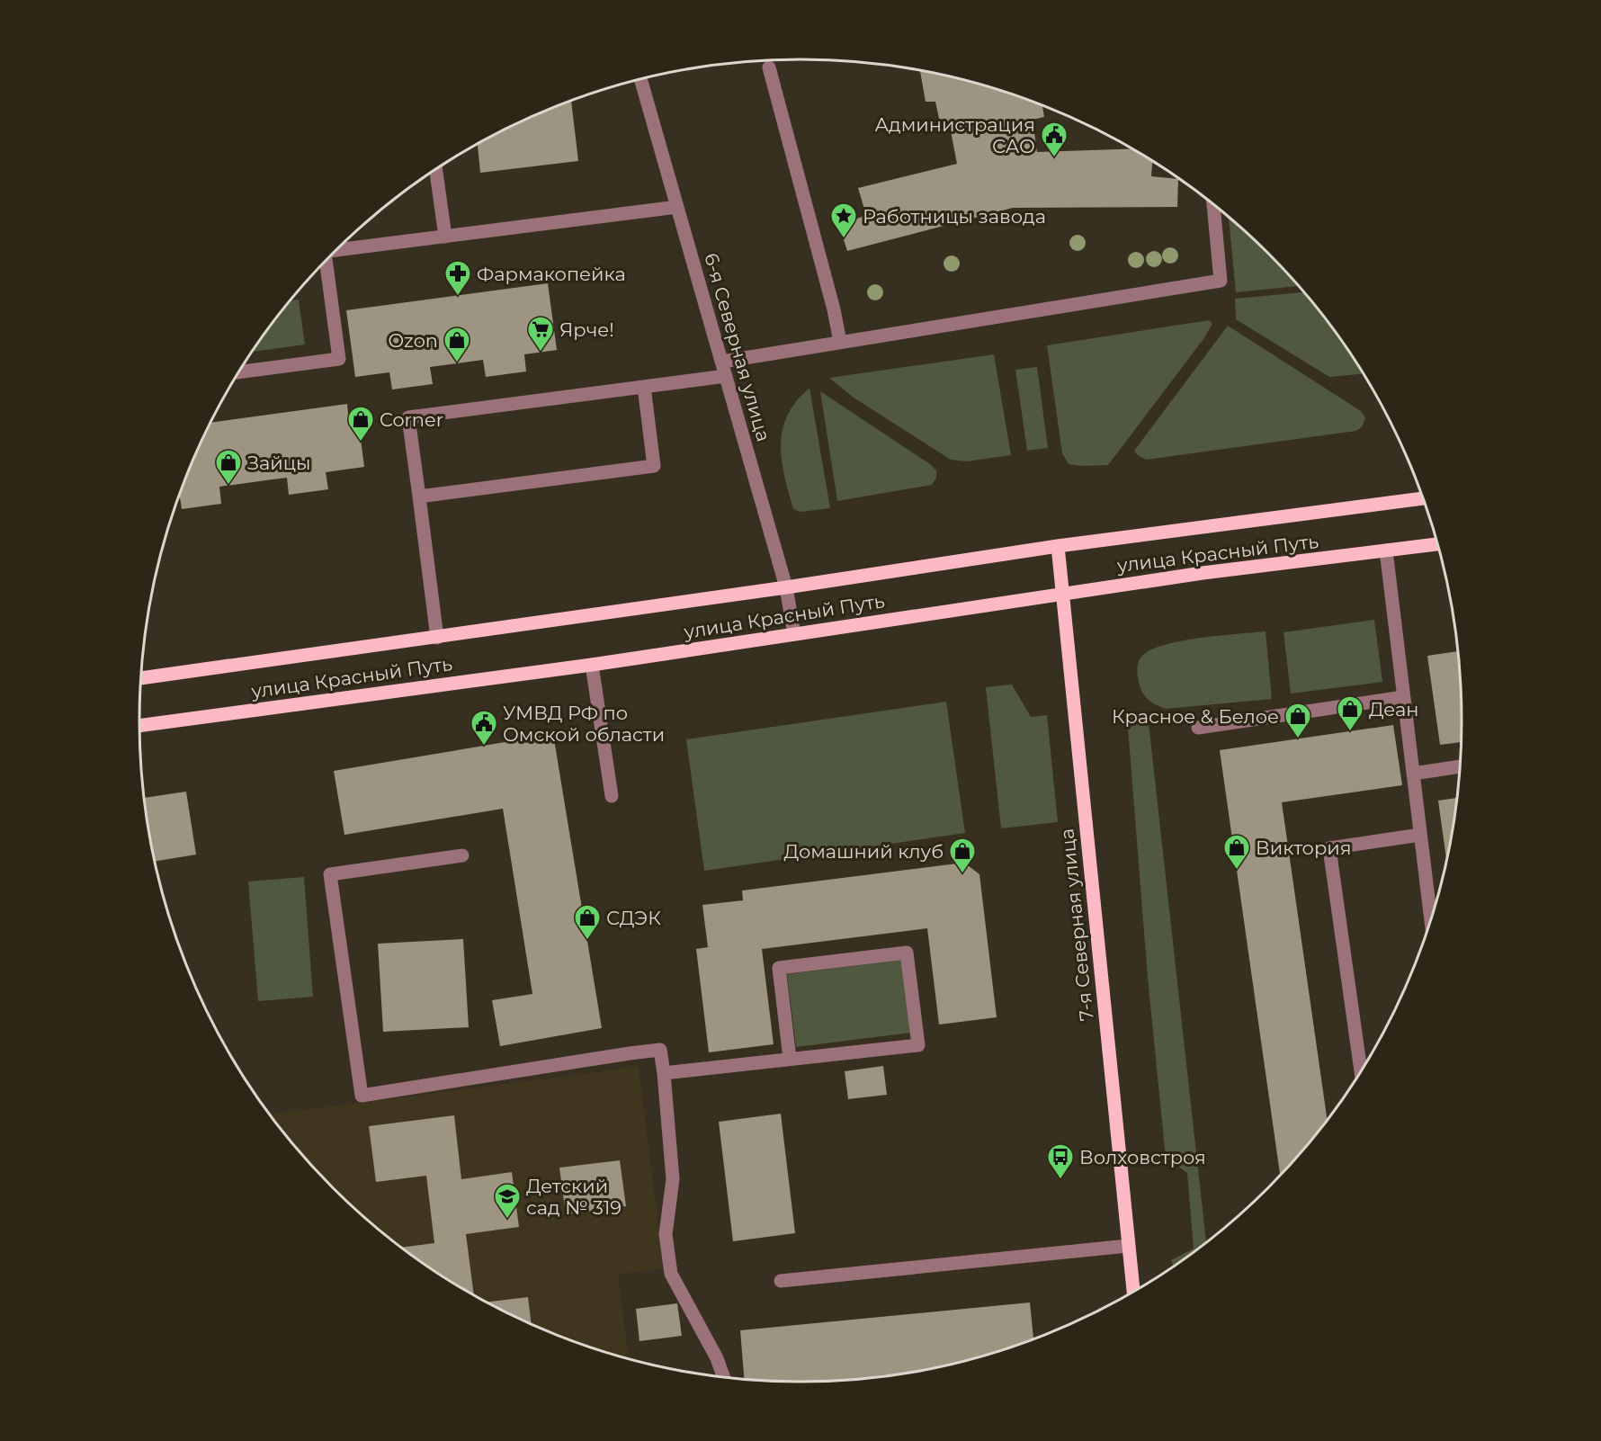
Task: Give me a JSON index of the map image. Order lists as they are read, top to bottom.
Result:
{
  "streets": {
    "main road": ["улица Красный Путь", "7-я Северная улица"],
    "street": ["6-я Северная улица"]
  },
  "crossings": [
    ["6-я Северная улица", "улица Красный Путь"],
    ["улица Красный Путь", "7-я Северная улица"]
  ],
  "places": {
    "public building": ["Администрация САО", "УМВД РФ по Омской области"],
    "place": ["Работницы завода"],
    "pharmacy": ["Фармакопейка"],
    "supermarket": ["Ярче!"],
    "shop": [
      "Ozon",
      "Corner",
      "Зайцы",
      "Деан",
      "Красное & Белое",
      "Виктория",
      "Домашний клуб",
      "СДЭК"
    ],
    "bus stop": ["Волховстроя"],
    "school or university": ["Детский сад № 319"]
  }
}
